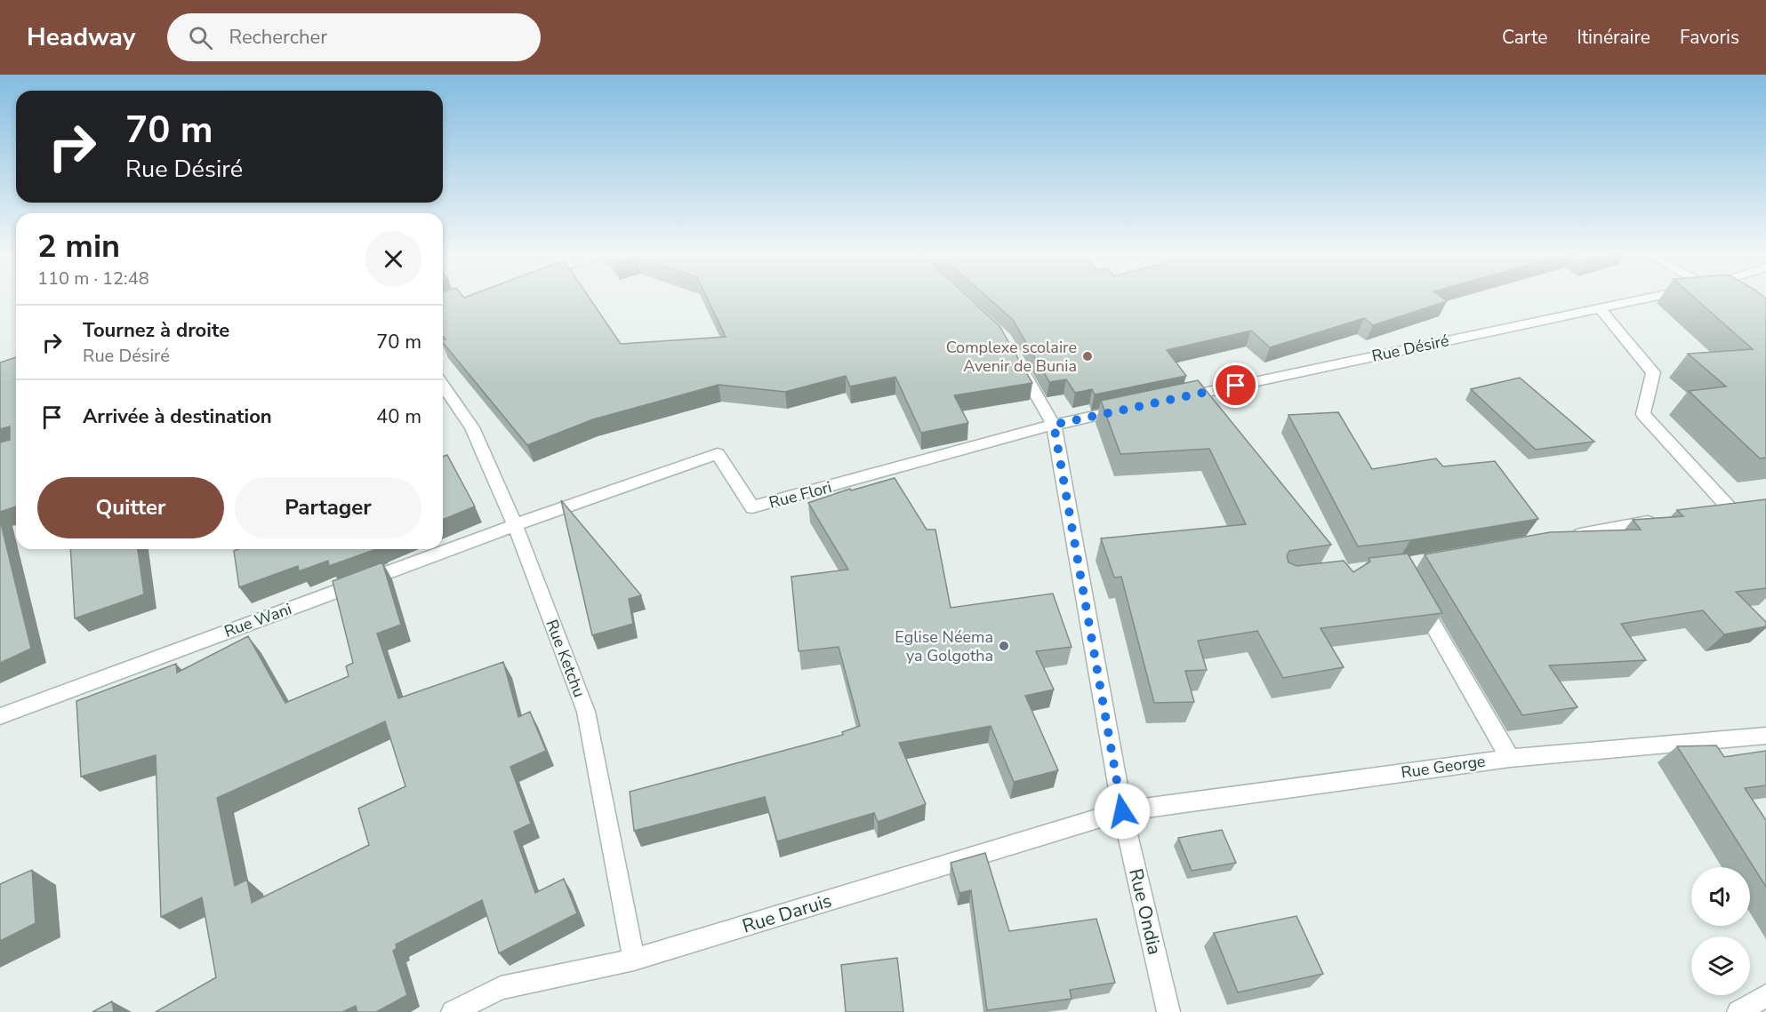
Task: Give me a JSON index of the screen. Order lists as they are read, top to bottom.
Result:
{
  "streets": {
    "street": [
      "Rue Désiré",
      "Rue Flori",
      "Rue Wani",
      "Rue Ketchu",
      "Rue George",
      "Rue Ondia",
      "Rue Daruis"
    ]
  },
  "crossings": [
    ["Rue Flori", "Rue Wani"],
    ["Rue Flori", "Rue Ketchu"],
    ["Rue Flori", "Rue Ondia"],
    ["Rue Wani", "Rue Ketchu"],
    ["Rue Ketchu", "Rue Daruis"],
    ["Rue George", "Rue Ondia"],
    ["Rue George", "Rue Daruis"],
    ["Rue Ondia", "Rue Daruis"]
  ],
  "places": ["Complexe scolaire Avenir de Bunia", "Eglise Néema ya Golgotha"],
  "page": {
    "header": "Headway",
    "search": "Rechercher",
    "nav": ["Carte", "Itinéraire", "Favoris"],
    "turn": ["70 m", "Rue Désiré"],
    "heading": ["2 min", "110 m · 12:48"],
    "list": [
      {
        "name": "Tournez à droite",
        "note": "Rue Désiré",
        "value": "70 m"
      },
      {
        "name": "Arrivée à destination",
        "value": "40 m"
      }
    ],
    "buttons": ["Quitter", "Partager"]
  }
}
